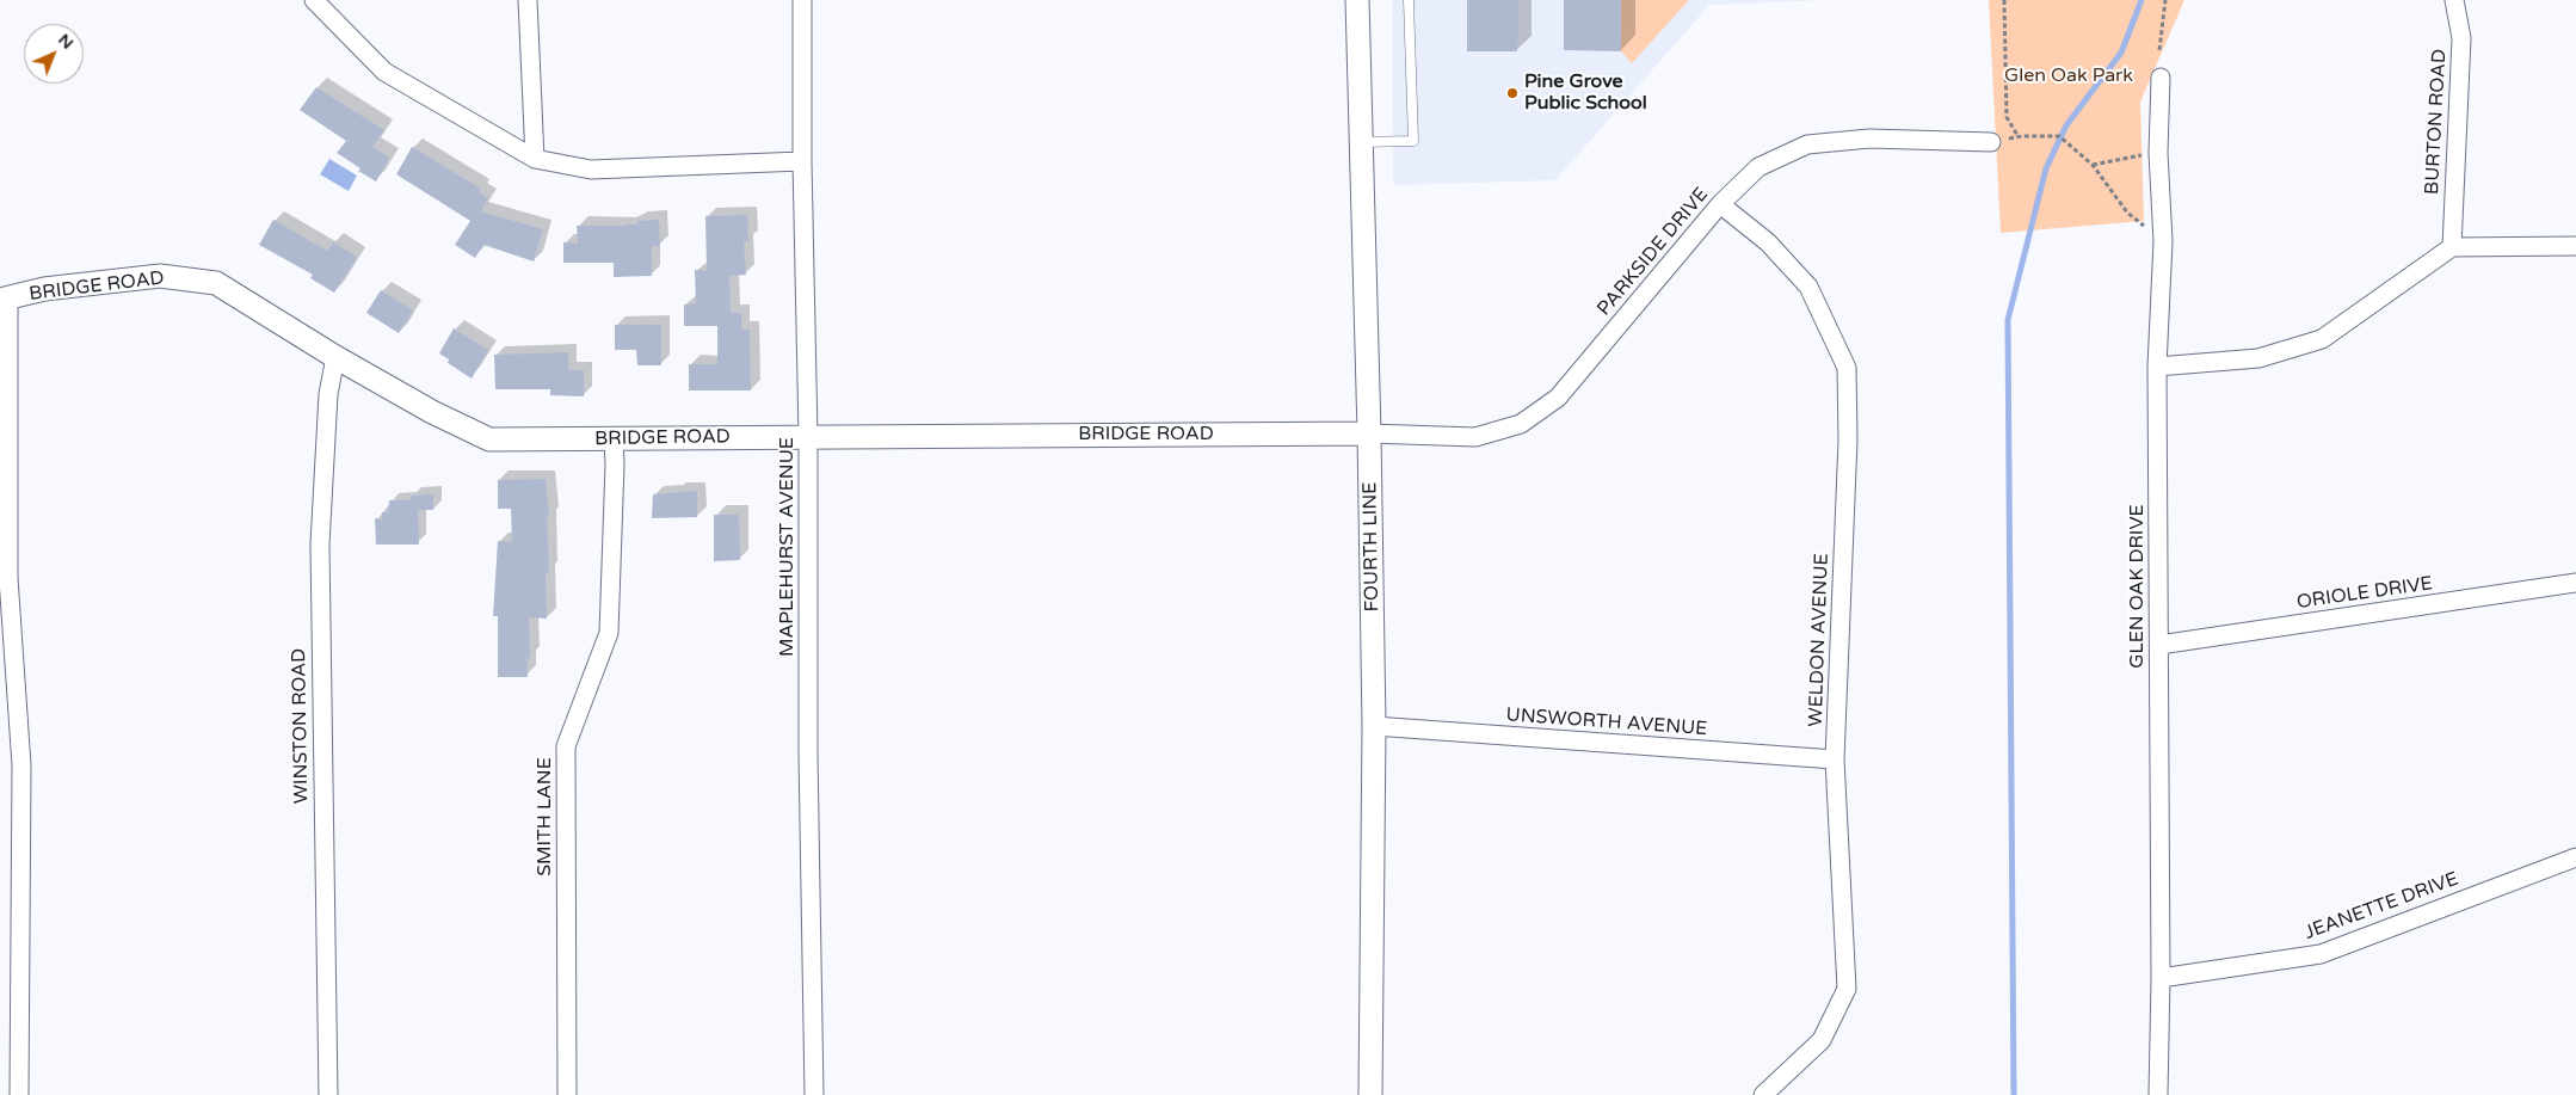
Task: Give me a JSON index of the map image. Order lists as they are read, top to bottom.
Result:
{
  "streets": {
    "street": [
      "BURTON ROAD",
      "PARKSIDE DRIVE",
      "BRIDGE ROAD",
      "MAPLEHURST AVENUE",
      "FOURTH LINE",
      "GLEN OAK DRIVE",
      "ORIOLE DRIVE",
      "WELDON AVENUE",
      "UNSWORTH AVENUE",
      "WINSTON ROAD",
      "SMITH LANE",
      "JEANETTE DRIVE"
    ]
  },
  "crossings": [
    ["PARKSIDE DRIVE", "BRIDGE ROAD"],
    ["PARKSIDE DRIVE", "FOURTH LINE"],
    ["PARKSIDE DRIVE", "WELDON AVENUE"],
    ["BRIDGE ROAD", "MAPLEHURST AVENUE"],
    ["BRIDGE ROAD", "FOURTH LINE"],
    ["BRIDGE ROAD", "WINSTON ROAD"],
    ["BRIDGE ROAD", "SMITH LANE"],
    ["FOURTH LINE", "UNSWORTH AVENUE"],
    ["GLEN OAK DRIVE", "ORIOLE DRIVE"],
    ["GLEN OAK DRIVE", "JEANETTE DRIVE"],
    ["WELDON AVENUE", "UNSWORTH AVENUE"]
  ],
  "parks": ["Glen Oak Park"],
  "places": ["Pine Grove Public School"],
  "north": "top right"
}
